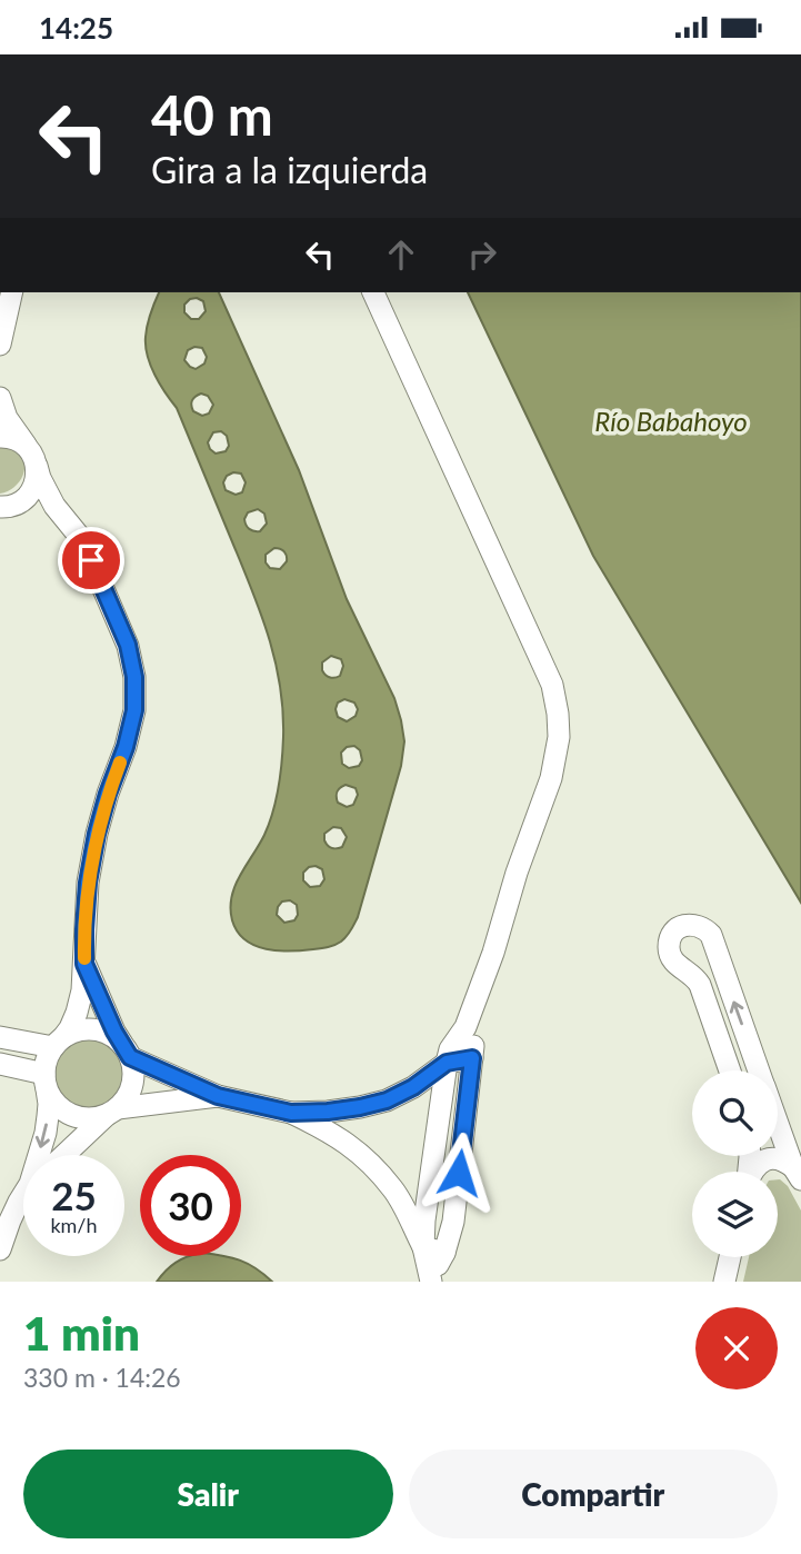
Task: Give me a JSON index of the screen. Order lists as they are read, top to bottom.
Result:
{
  "water": ["Río Babahoyo"],
  "page": {
    "status": "14:25",
    "turn": ["40 m", "Gira a la izquierda"],
    "speed": "25 km/h",
    "limit": "30",
    "heading": ["1 min", "330 m · 14:26"],
    "buttons": ["Salir", "Compartir"]
  }
}
